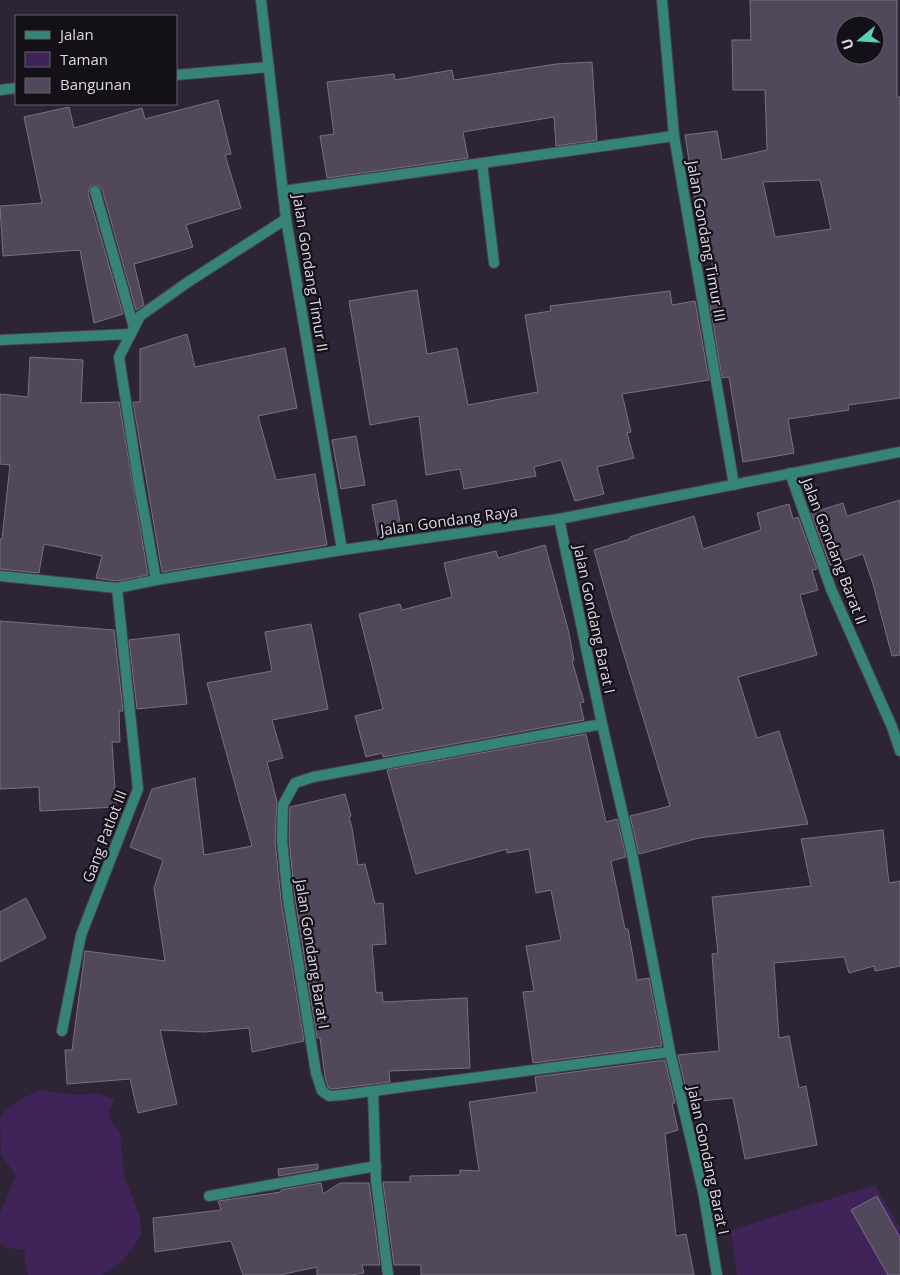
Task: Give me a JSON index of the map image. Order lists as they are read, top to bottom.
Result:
{
  "streets": {
    "street": [
      "Jalan Gondang Timur III",
      "Jalan Gondang Timur II",
      "Jalan Gondang Raya",
      "Jalan Gondang Barat II",
      "Jalan Gondang Barat I",
      "Gang Patlot III"
    ]
  },
  "crossings": [
    ["Jalan Gondang Timur III", "Jalan Gondang Raya"],
    ["Jalan Gondang Timur II", "Jalan Gondang Raya"],
    ["Jalan Gondang Raya", "Jalan Gondang Barat II"],
    ["Jalan Gondang Raya", "Jalan Gondang Barat I"],
    ["Jalan Gondang Raya", "Gang Patlot III"]
  ],
  "legend": ["Jalan", "Taman", "Bangunan"],
  "north": "left"
}
